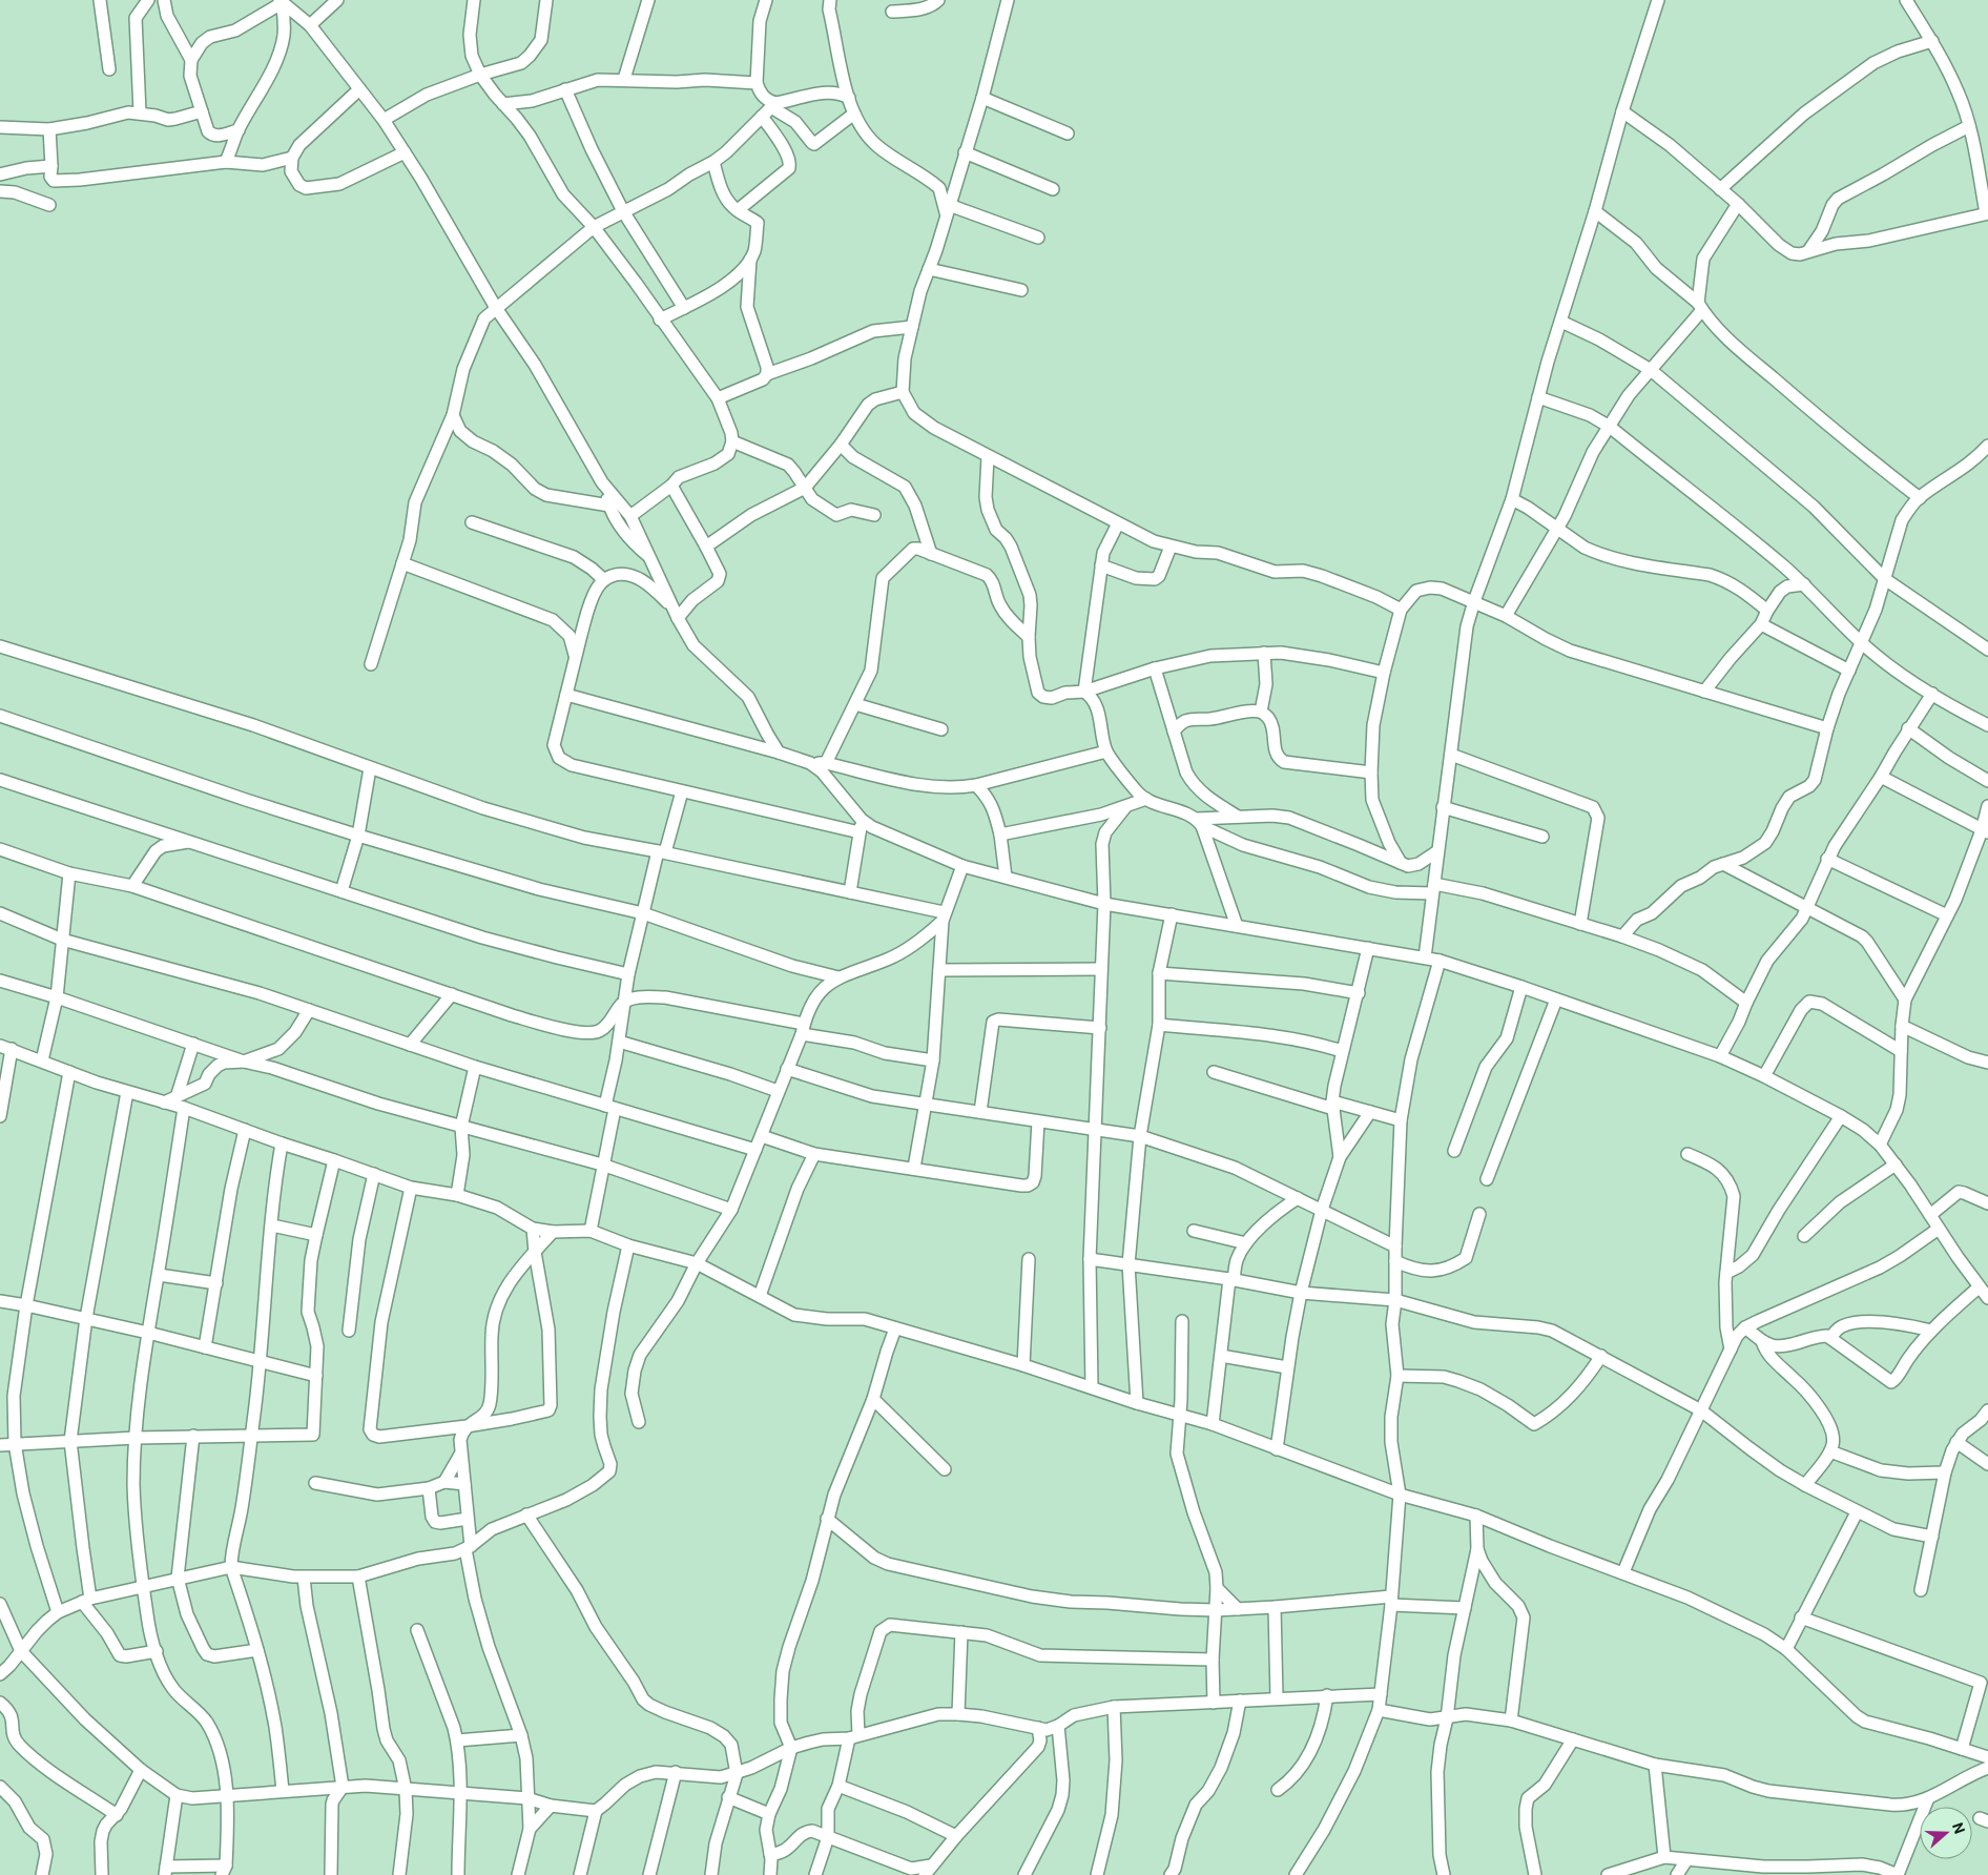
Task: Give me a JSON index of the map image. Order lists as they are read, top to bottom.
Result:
{
  "north": "right"
}
